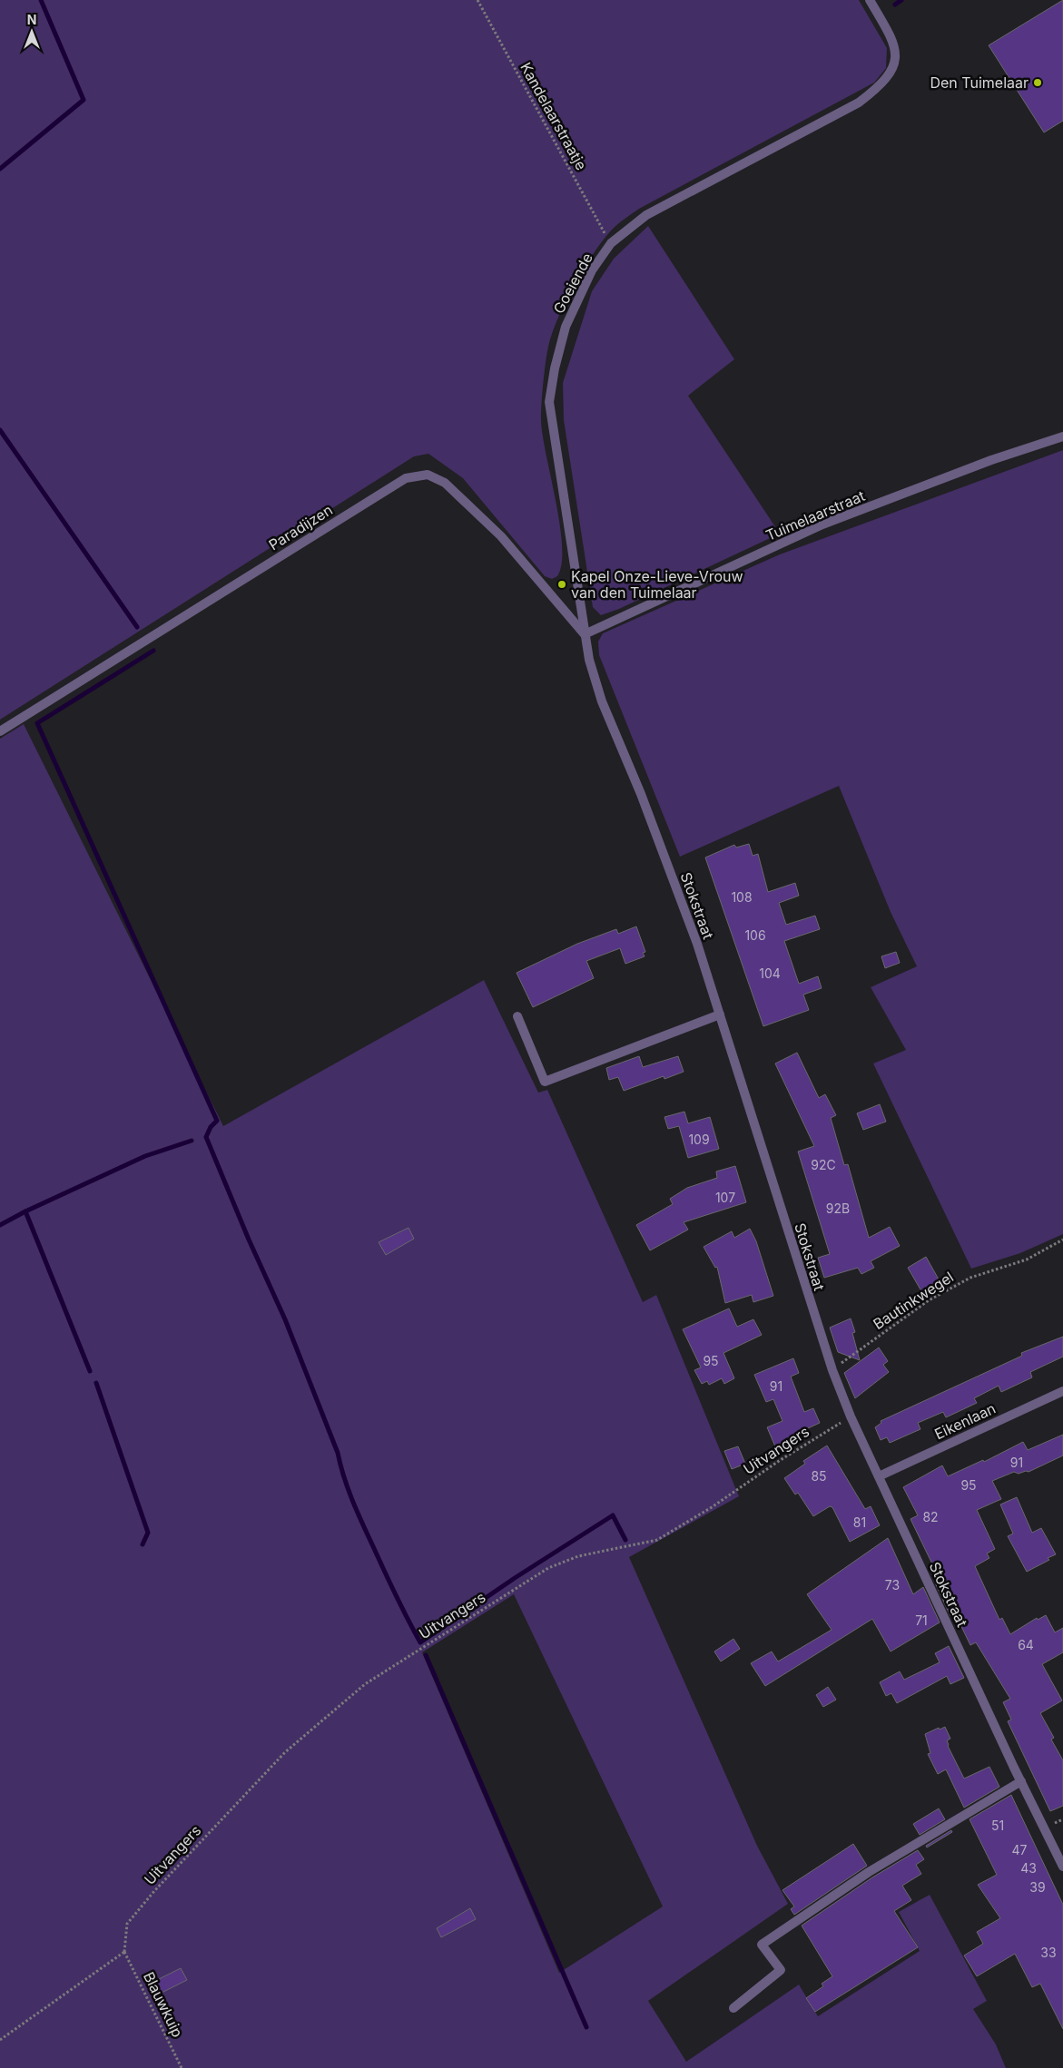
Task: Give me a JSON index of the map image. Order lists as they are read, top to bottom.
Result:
{
  "streets": {
    "street": [
      "Goeiende",
      "Tuimelaarstraat",
      "Paradijzen",
      "Stokstraat",
      "Eikenlaan"
    ],
    "path": [
      "Kandelaarstraatje",
      "Bautinkwegel",
      "Uitvangers",
      "Blauwkuip"
    ]
  },
  "crossings": [
    ["Kandelaarstraatje", "Goeiende"],
    ["Goeiende", "Tuimelaarstraat"],
    ["Goeiende", "Paradijzen"],
    ["Goeiende", "Stokstraat"],
    ["Tuimelaarstraat", "Paradijzen"],
    ["Tuimelaarstraat", "Stokstraat"],
    ["Paradijzen", "Stokstraat"],
    ["Stokstraat", "Bautinkwegel"],
    ["Stokstraat", "Eikenlaan"],
    ["Stokstraat", "Uitvangers"],
    ["Uitvangers", "Blauwkuip"]
  ],
  "places": ["Den Tuimelaar", "Kapel Onze-Lieve-Vrouw van den Tuimelaar"],
  "house_numbers": [
    "108",
    "106",
    "104",
    "109",
    "92C",
    "107",
    "92B",
    "95",
    "91",
    "91",
    "85",
    "95",
    "82",
    "81",
    "73",
    "71",
    "64",
    "51",
    "47",
    "43",
    "39",
    "33"
  ],
  "north": "top"
}
